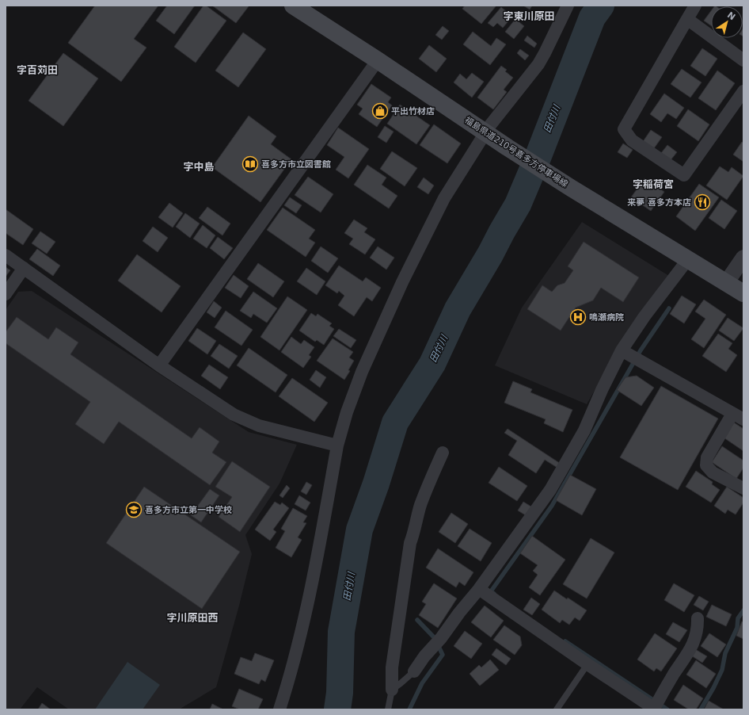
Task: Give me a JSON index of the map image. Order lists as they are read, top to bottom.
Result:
{
  "streets": {
    "main road": ["福島県道210号喜多方停車場線"]
  },
  "districts": [
    "字東川原田",
    "字百苅田",
    "字中島",
    "字稲荷宮",
    "字川原田西"
  ],
  "water": ["田付川"],
  "places": {
    "shop": ["平出竹材店"],
    "library": ["喜多方市立図書館"],
    "restaurant": ["来夢 喜多方本店"],
    "hospital": ["鳴瀬病院"],
    "school or university": ["喜多方市立第一中学校"]
  },
  "north": "top right"
}
